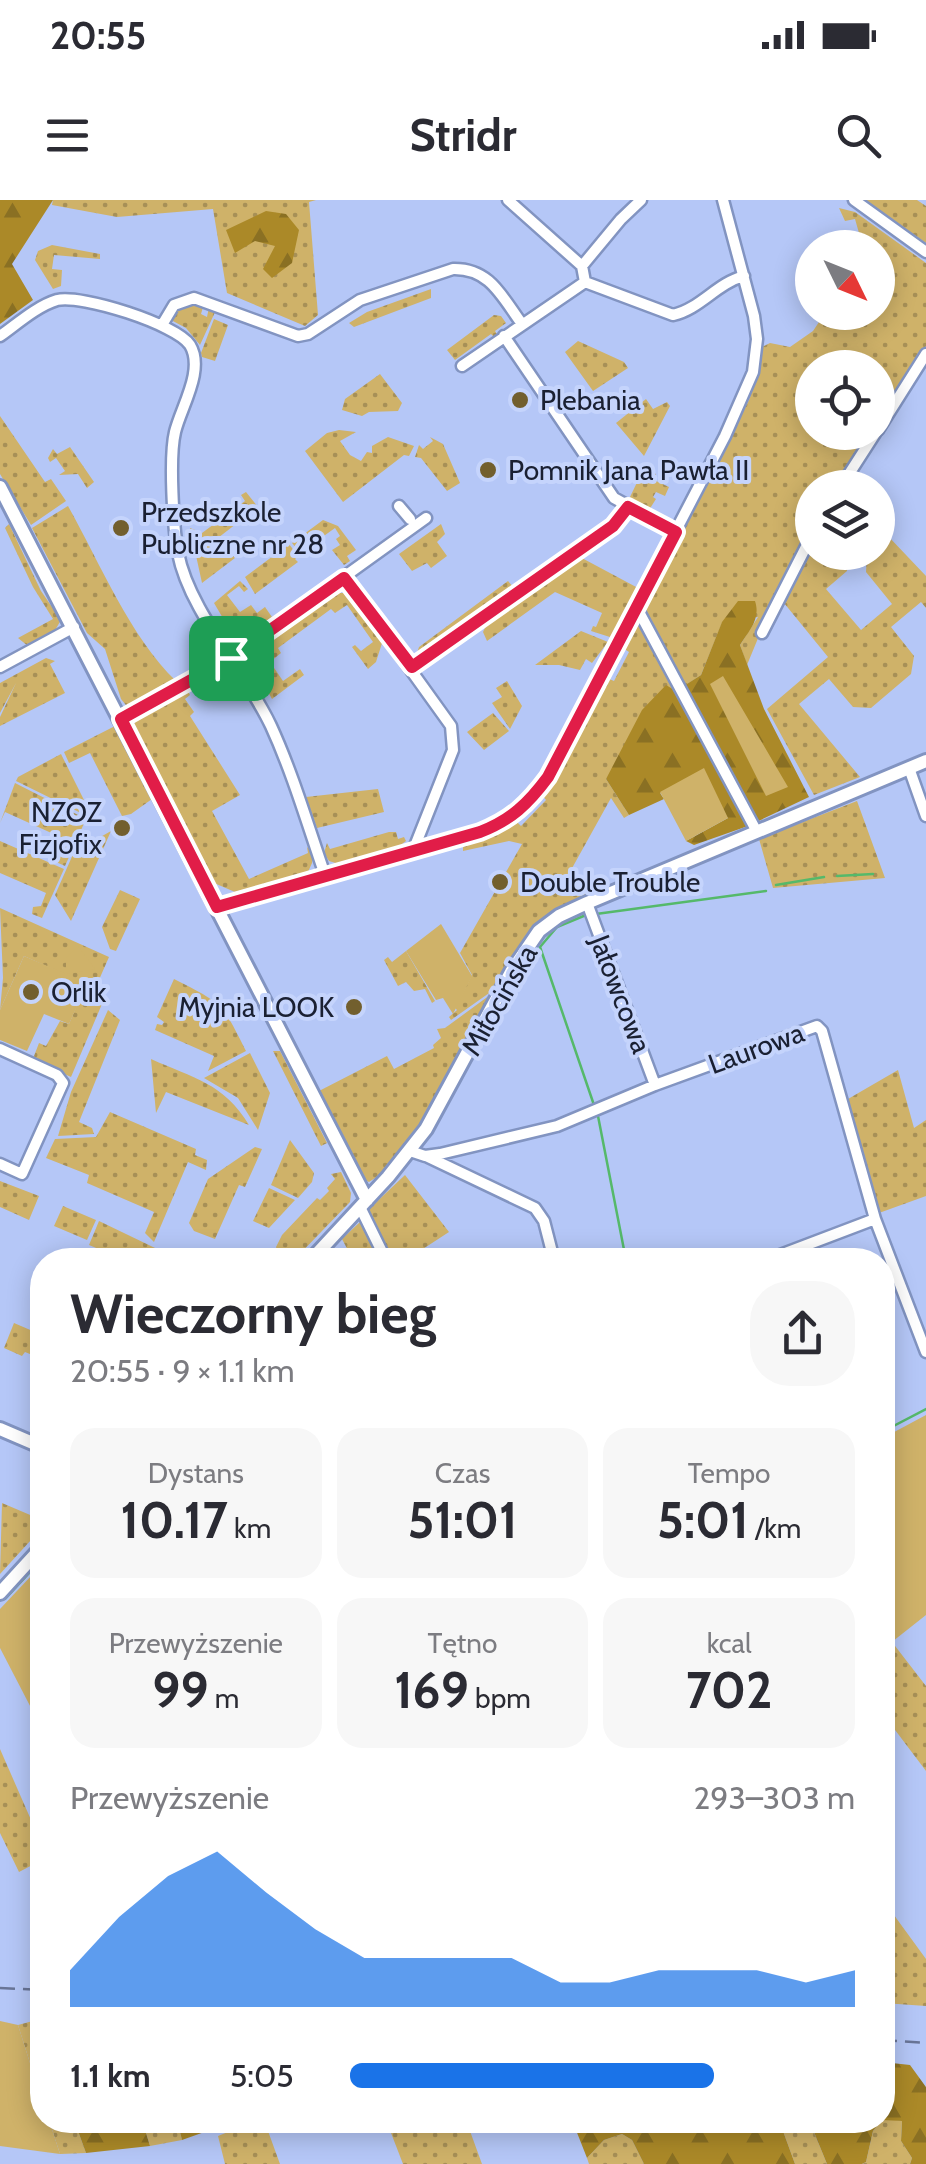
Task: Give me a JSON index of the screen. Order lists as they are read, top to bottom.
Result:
{
  "streets": {
    "street": ["Jałowcowa", "Miłocińska", "Laurowa"]
  },
  "crossings": [
    ["Jałowcowa", "Miłocińska"],
    ["Jałowcowa", "Laurowa"]
  ],
  "places": [
    "Plebania",
    "Pomnik Jana Pawła II",
    "Przedszkole Publiczne nr 28",
    "NZOZ Fizjofix",
    "Double Trouble",
    "Orlik",
    "Myjnia LOOK"
  ],
  "north": "bottom right",
  "page": {
    "status": "20:55",
    "header": "Stridr",
    "heading": ["Wieczorny bieg", "20:55 · 9 × 1.1 km"],
    "stats": [
      ["Dystans", "10.17 km"],
      ["Czas", "51:01"],
      ["Tempo", "5:01 /km"],
      ["Przewyższenie", "99 m"],
      ["Tętno", "169 bpm"],
      ["kcal", "702"]
    ],
    "chart": ["Przewyższenie", "293–303 m"],
    "list": [
      {
        "name": "1.1 km",
        "note": "5:05"
      }
    ]
  }
}
